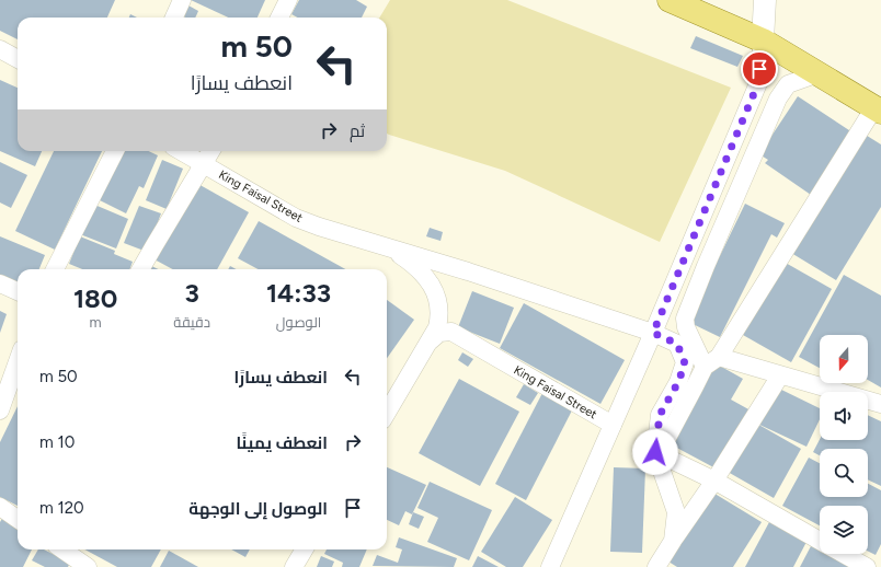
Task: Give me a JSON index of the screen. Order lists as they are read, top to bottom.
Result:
{
  "streets": {
    "street": ["King Faisal Street"]
  },
  "north": "bottom",
  "page": {
    "turn": ["50 m", "انعطف يسارًا"],
    "then": "ثم",
    "eta": [
      "14:33",
      "الوصول",
      "3",
      "دقيقة",
      "180",
      "m"
    ],
    "list": [
      {
        "name": "انعطف يسارًا",
        "value": "50 m"
      },
      {
        "name": "انعطف يمينًا",
        "value": "10 m"
      },
      {
        "name": "الوصول إلى الوجهة",
        "value": "120 m"
      }
    ]
  }
}
